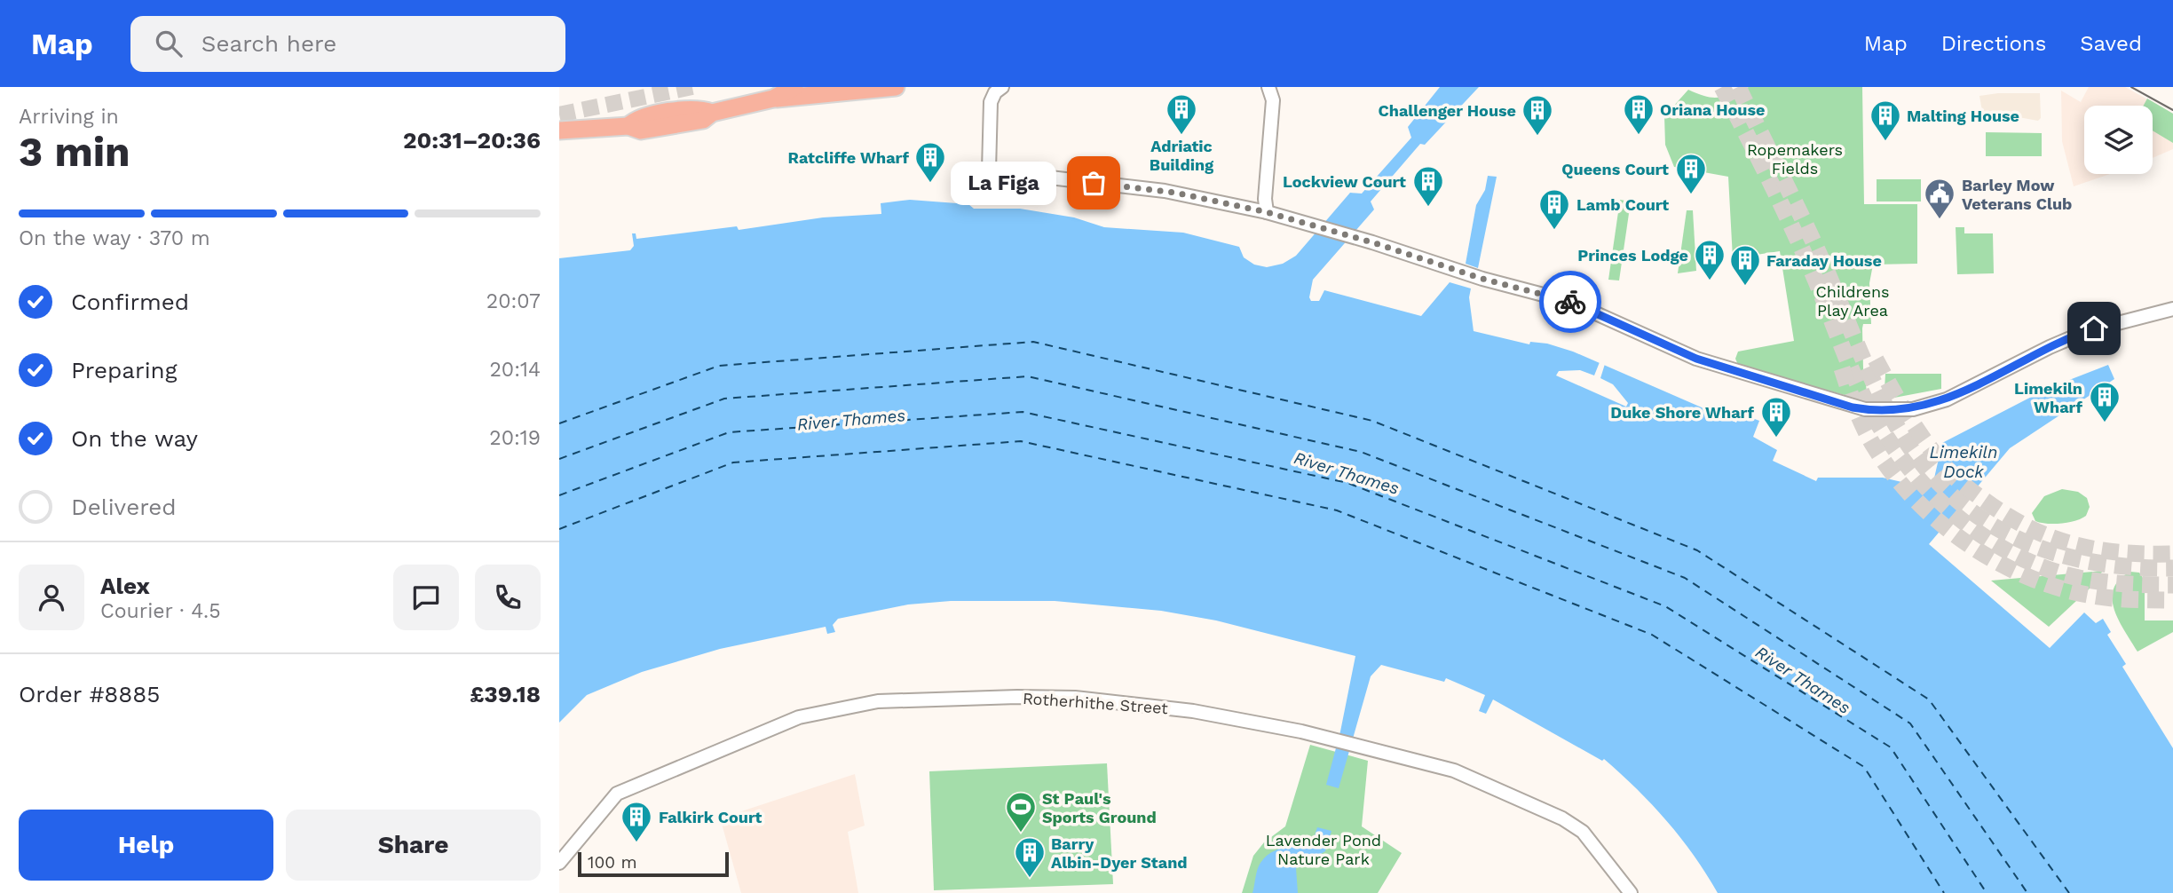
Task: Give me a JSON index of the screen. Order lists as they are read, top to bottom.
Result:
{
  "streets": {
    "street": ["Rotherhithe Street"]
  },
  "water": ["River Thames", "Limekiln Dock"],
  "parks": ["Ropemakers Fields", "Childrens Play Area", "Lavender Pond Nature Park"],
  "places": {
    "building": [
      "Adriatic Building",
      "Oriana House",
      "Challenger House",
      "Malting House",
      "Ratcliffe Wharf",
      "Queens Court",
      "Lockview Court",
      "Lamb Court",
      "Princes Lodge",
      "Faraday House",
      "Limekiln Wharf",
      "Duke Shore Wharf",
      "Falkirk Court",
      "Barry Albin-Dyer Stand"
    ],
    "other": ["La Figa"],
    "public building": ["Barley Mow Veterans Club"],
    "sports": ["St Paul's Sports Ground"]
  },
  "scale_bar": "100 m",
  "page": {
    "header": "Map",
    "search": "Search here",
    "nav": ["Map", "Directions", "Saved"],
    "heading": ["3 min", "Arriving in", "20:31–20:36"],
    "panel": [
      "Alex",
      "Courier · 4.5",
      "Order #8885",
      "£39.18"
    ],
    "bubble": "La Figa",
    "bar": "On the way · 370 m",
    "list": [
      ["Confirmed", "20:07"],
      ["Preparing", "20:14"],
      ["On the way", "20:19"],
      "Delivered"
    ],
    "buttons": ["Help", "Share"],
    "scale": "100 m"
  }
}
